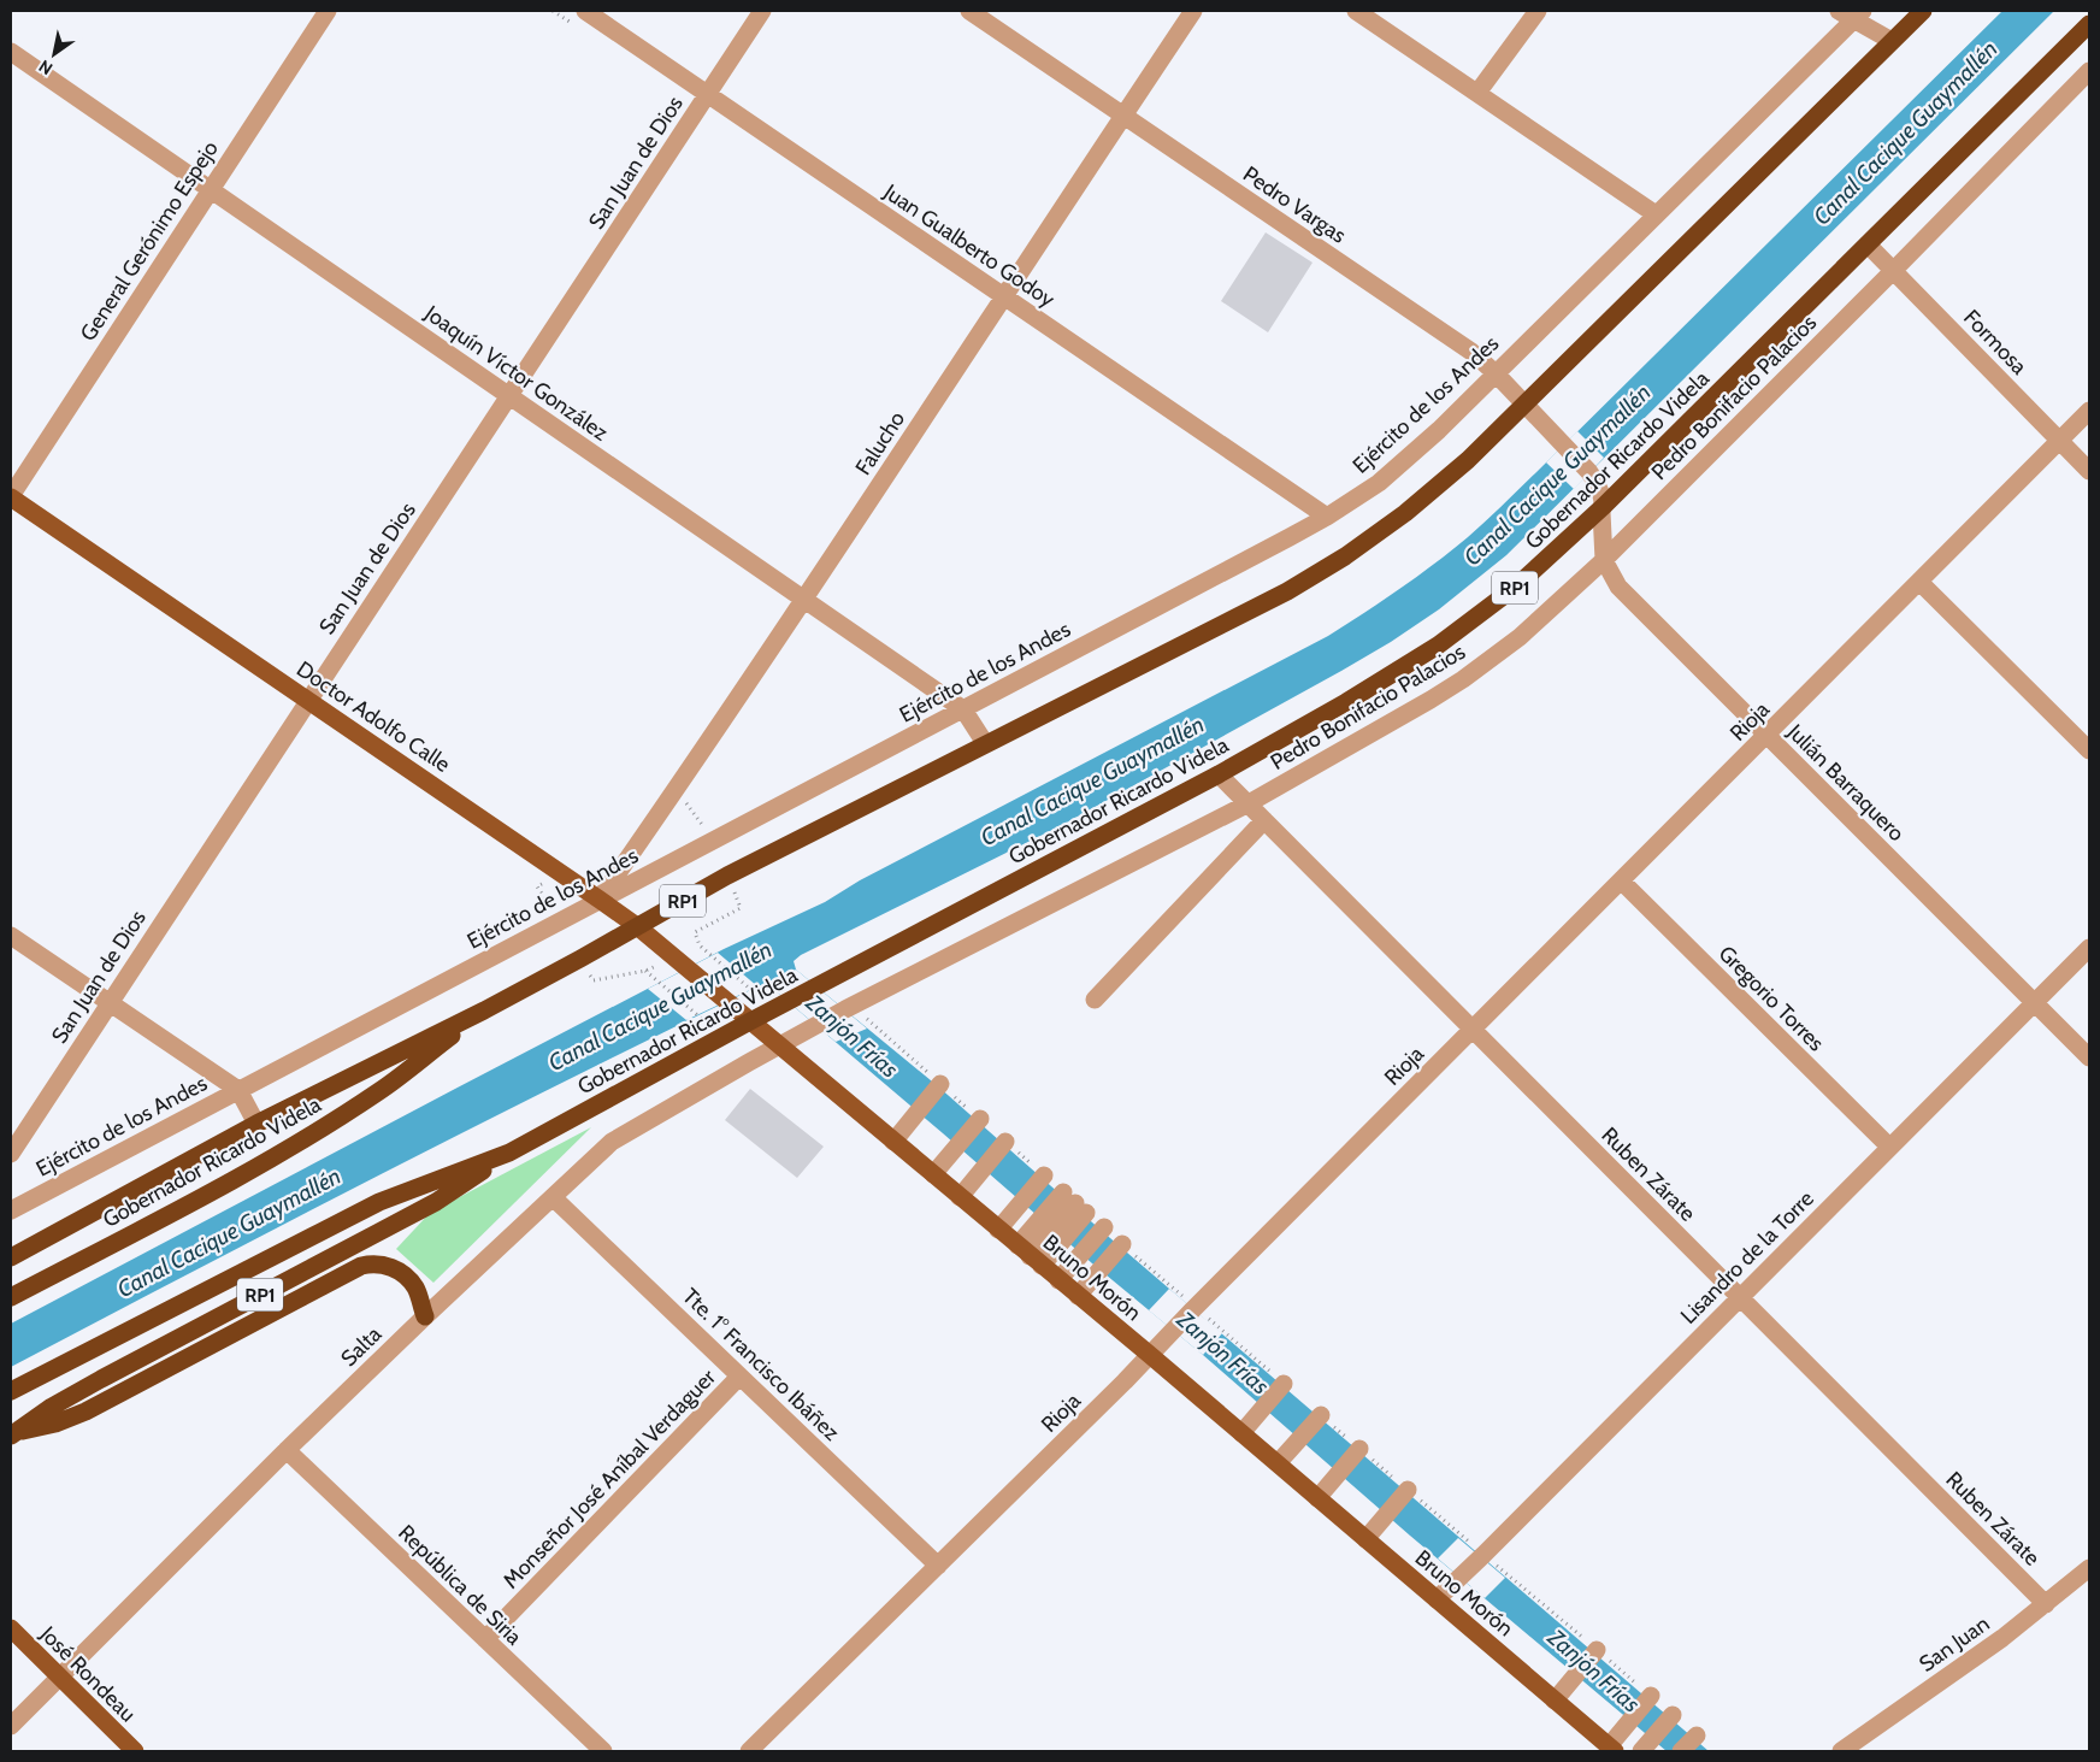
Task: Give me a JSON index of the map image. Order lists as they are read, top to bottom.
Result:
{
  "streets": {
    "highway": ["Gobernador Ricardo Videla", "RP1"],
    "main road": ["Doctor Adolfo Calle", "Bruno Morón", "José Rondeau"],
    "street": [
      "San Juan de Dios",
      "Pedro Vargas",
      "General Gerónimo Espejo",
      "Juan Gualberto Godoy",
      "Formosa",
      "Joaquín Víctor González",
      "Pedro Bonifacio Palacios",
      "Ejército de los Andes",
      "Falucho",
      "Rioja",
      "Julián Barraquero",
      "Gregorio Torres",
      "Ruben Zárate",
      "Lisandro de la Torre",
      "Salta",
      "Tte. 1° Francisco Ibáñez",
      "Monseñor José Aníbal Verdaguer",
      "República de Siria",
      "San Juan"
    ]
  },
  "crossings": [
    ["San Juan de Dios", "Juan Gualberto Godoy"],
    ["San Juan de Dios", "Joaquín Víctor González"],
    ["San Juan de Dios", "Doctor Adolfo Calle"],
    ["Pedro Vargas", "Ejército de los Andes"],
    ["Pedro Vargas", "Falucho"],
    ["Pedro Vargas", "Gobernador Ricardo Videla"],
    ["Pedro Vargas", "Julián Barraquero"],
    ["General Gerónimo Espejo", "Joaquín Víctor González"],
    ["General Gerónimo Espejo", "Doctor Adolfo Calle"],
    ["Juan Gualberto Godoy", "Ejército de los Andes"],
    ["Juan Gualberto Godoy", "Falucho"],
    ["Formosa", "Pedro Bonifacio Palacios"],
    ["Formosa", "Gobernador Ricardo Videla"],
    ["Formosa", "Rioja"],
    ["Joaquín Víctor González", "Ejército de los Andes"],
    ["Joaquín Víctor González", "Falucho"],
    ["Joaquín Víctor González", "Gobernador Ricardo Videla"],
    ["Pedro Bonifacio Palacios", "Julián Barraquero"],
    ["Pedro Bonifacio Palacios", "Ruben Zárate"],
    ["Pedro Bonifacio Palacios", "Bruno Morón"],
    ["Pedro Bonifacio Palacios", "Salta"],
    ["Ejército de los Andes", "Falucho"],
    ["Ejército de los Andes", "Doctor Adolfo Calle"],
    ["Falucho", "Doctor Adolfo Calle"],
    ["Gobernador Ricardo Videla", "RP1"],
    ["Gobernador Ricardo Videla", "Doctor Adolfo Calle"],
    ["Gobernador Ricardo Videla", "Julián Barraquero"],
    ["Gobernador Ricardo Videla", "Ruben Zárate"],
    ["Gobernador Ricardo Videla", "Bruno Morón"],
    ["Doctor Adolfo Calle", "Bruno Morón"],
    ["Rioja", "Julián Barraquero"],
    ["Rioja", "Gregorio Torres"],
    ["Rioja", "Ruben Zárate"],
    ["Rioja", "Bruno Morón"],
    ["Rioja", "Tte. 1° Francisco Ibáñez"],
    ["Julián Barraquero", "Lisandro de la Torre"],
    ["Gregorio Torres", "Lisandro de la Torre"],
    ["Ruben Zárate", "Lisandro de la Torre"],
    ["Ruben Zárate", "San Juan"],
    ["Lisandro de la Torre", "Bruno Morón"],
    ["Bruno Morón", "Salta"],
    ["Salta", "Tte. 1° Francisco Ibáñez"],
    ["Salta", "República de Siria"],
    ["Salta", "José Rondeau"],
    ["Tte. 1° Francisco Ibáñez", "Monseñor José Aníbal Verdaguer"],
    ["Monseñor José Aníbal Verdaguer", "República de Siria"]
  ],
  "water": ["Canal Cacique Guaymallén", "Zanjón Frías"],
  "north": "bottom left"
}
